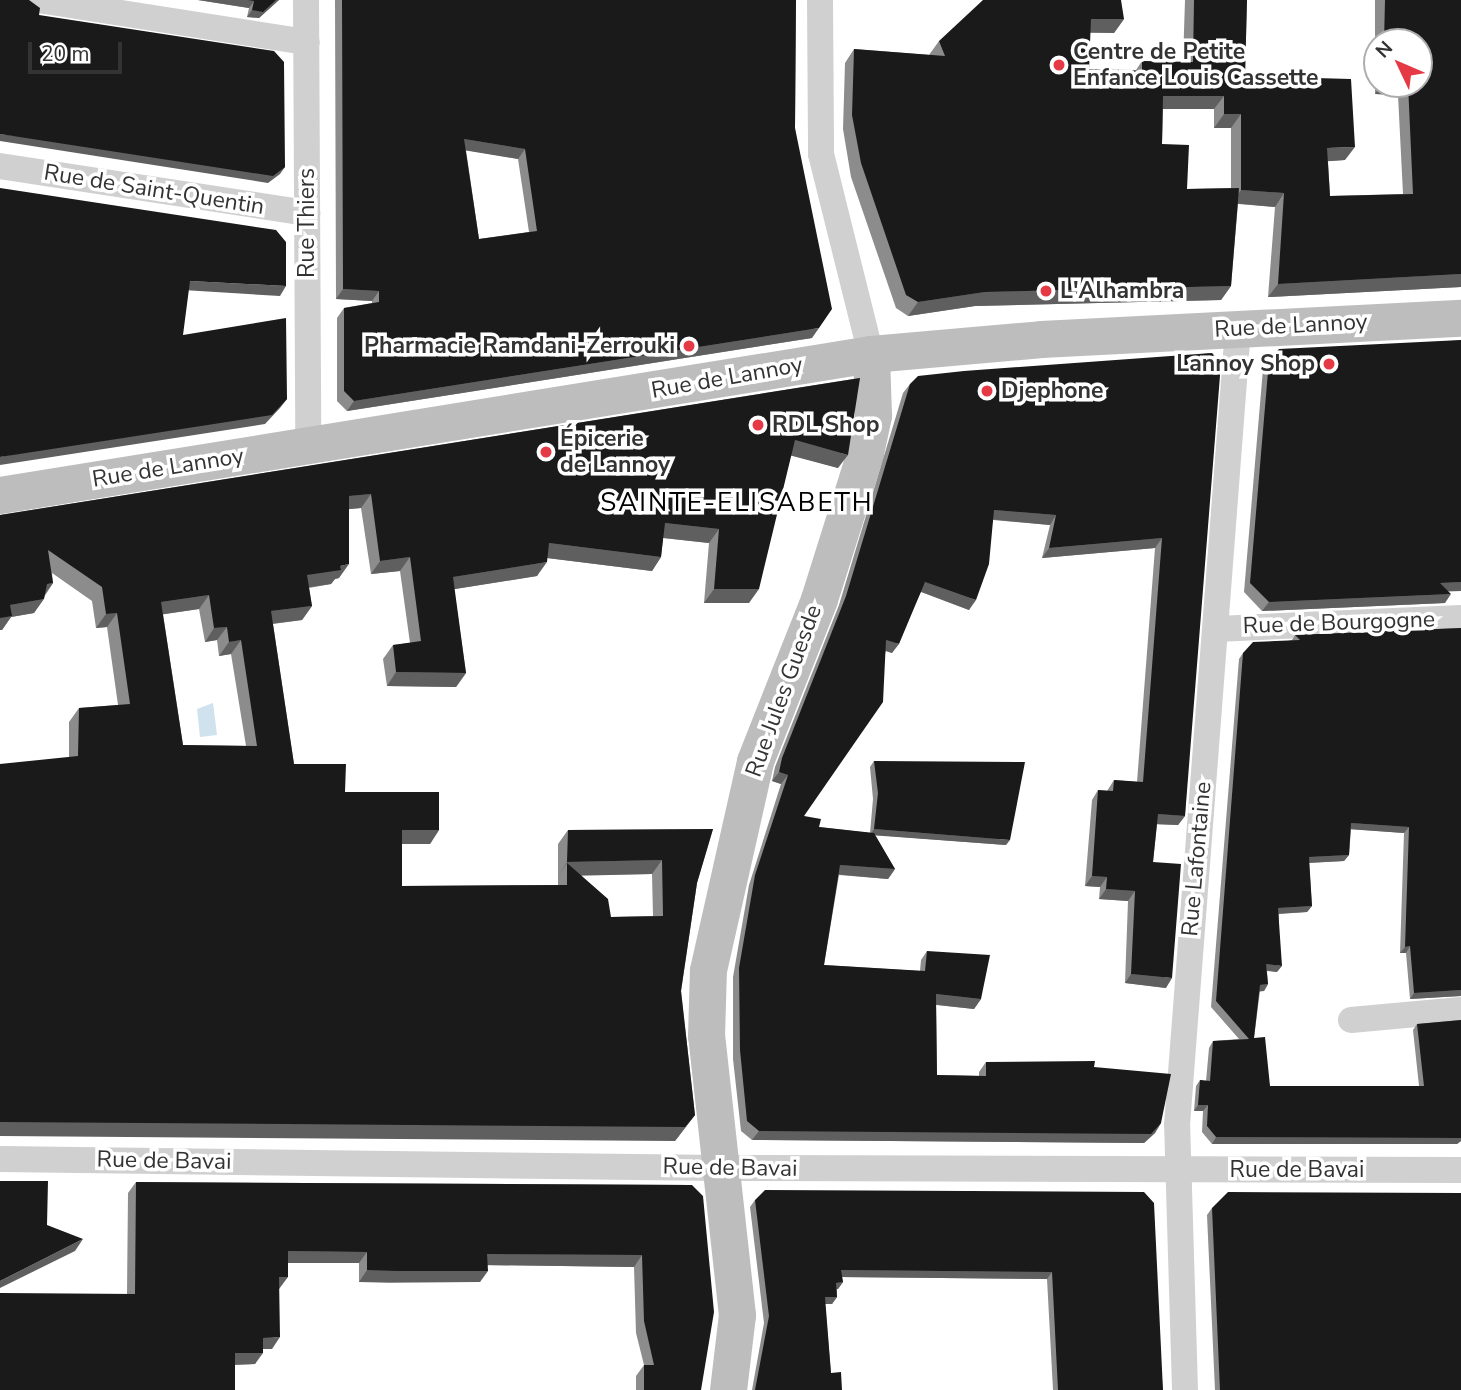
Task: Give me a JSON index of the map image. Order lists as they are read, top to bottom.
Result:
{
  "streets": {
    "main road": ["Rue de Lannoy", "Rue Jules Guesde"],
    "street": [
      "Rue de Saint-Quentin",
      "Rue Thiers",
      "Rue de Bourgogne",
      "Rue Lafontaine",
      "Rue de Bavai"
    ]
  },
  "crossings": [
    ["Rue de Saint-Quentin", "Rue Thiers"],
    ["Rue Thiers", "Rue de Lannoy"],
    ["Rue de Lannoy", "Rue Jules Guesde"],
    ["Rue de Lannoy", "Rue Lafontaine"],
    ["Rue de Bourgogne", "Rue Lafontaine"],
    ["Rue Jules Guesde", "Rue de Bavai"],
    ["Rue Lafontaine", "Rue de Bavai"]
  ],
  "districts": ["SAINTE-ELISABETH"],
  "places": [
    "Centre de Petite Enfance Louis Cassette",
    "L'Alhambra",
    "Pharmacie Ramdani-Zerrouki",
    "Lannoy Shop",
    "Djephone",
    "RDL Shop",
    "Épicerie de Lannoy"
  ],
  "scale_bar": "20 m",
  "north": "top left"
}
